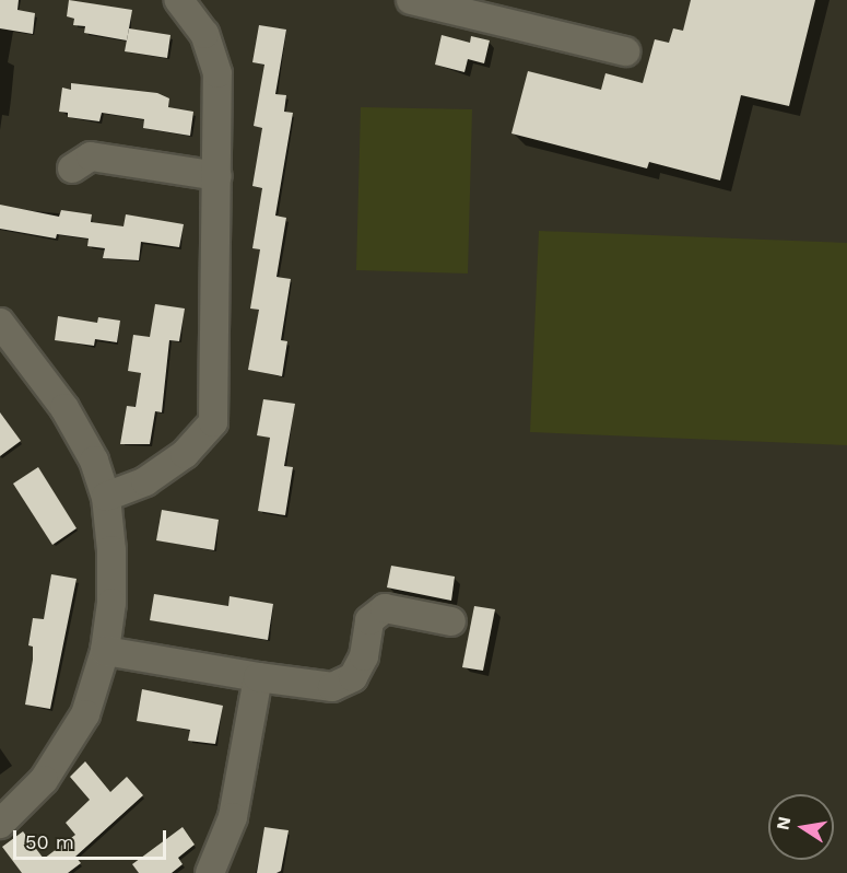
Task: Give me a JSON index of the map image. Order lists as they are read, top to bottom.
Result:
{
  "scale_bar": "50 m",
  "north": "left"
}
